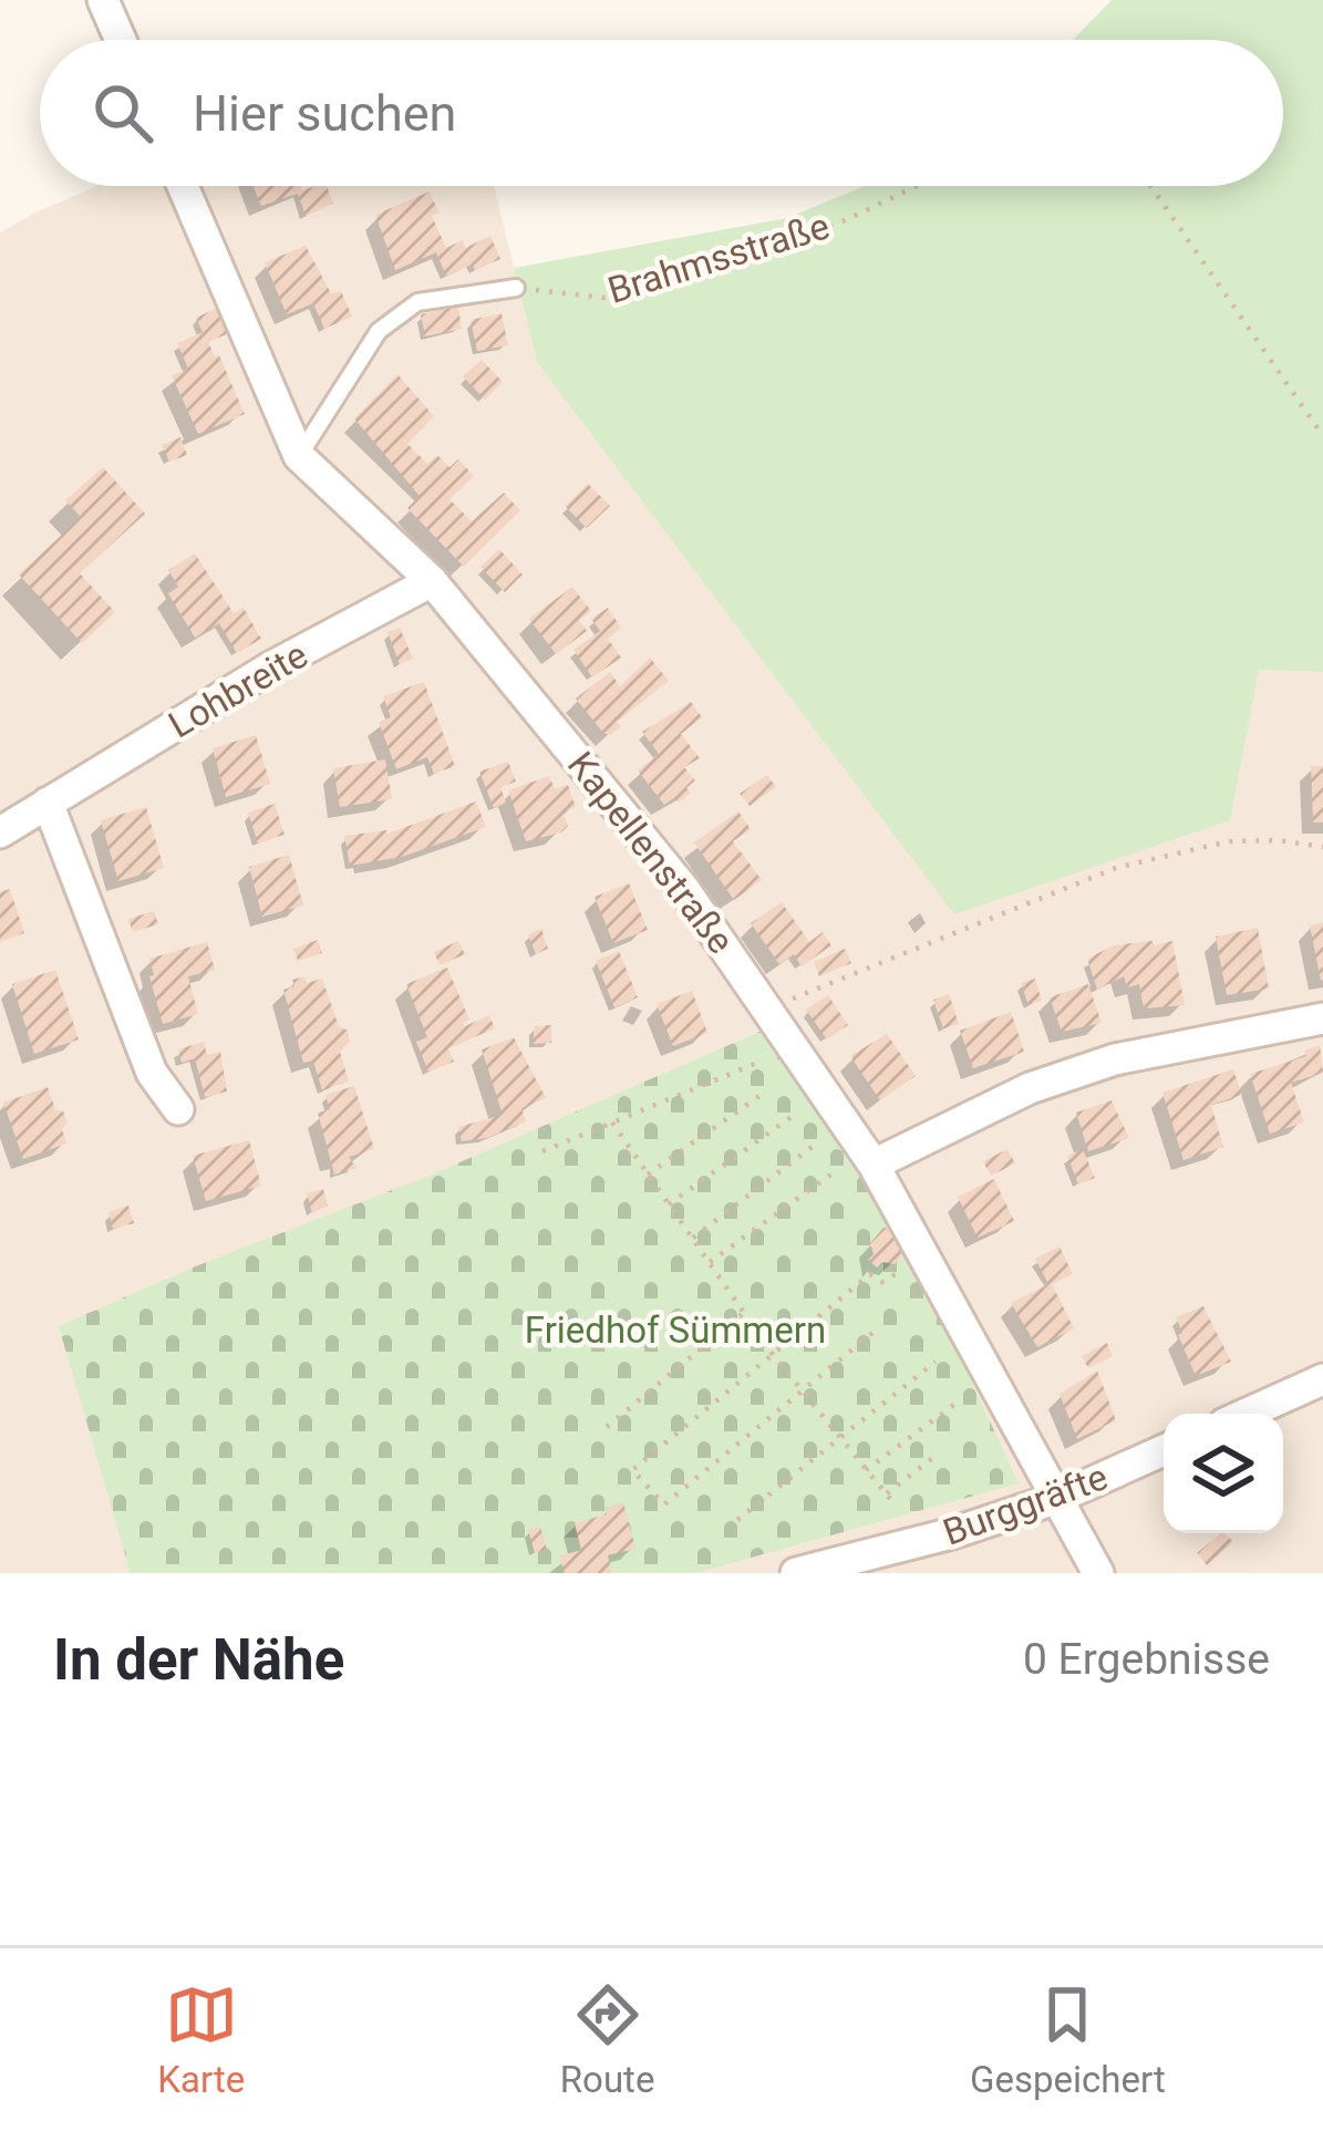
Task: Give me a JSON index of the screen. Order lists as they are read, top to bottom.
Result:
{
  "streets": {
    "street": ["Lohbreite", "Kapellenstraße", "Burggräfte"],
    "path": ["Brahmsstraße"]
  },
  "crossings": [
    ["Lohbreite", "Kapellenstraße"],
    ["Kapellenstraße", "Burggräfte"]
  ],
  "parks": ["Friedhof Sümmern"],
  "page": {
    "search": "Hier suchen",
    "heading": ["In der Nähe", "0 Ergebnisse"],
    "nav": ["Karte", "Route", "Gespeichert"]
  }
}
